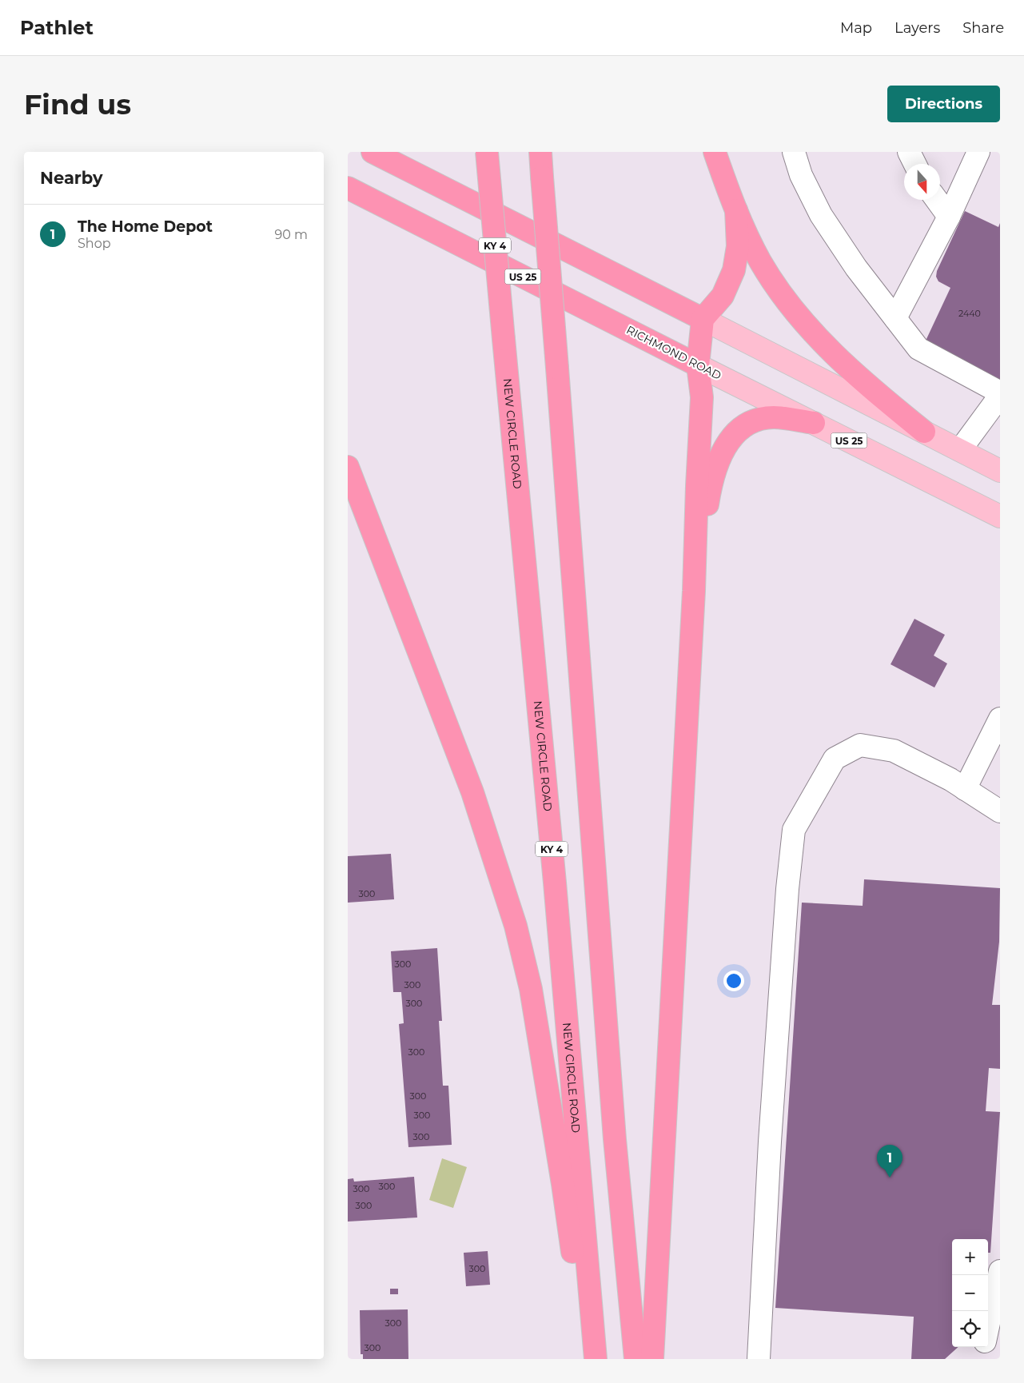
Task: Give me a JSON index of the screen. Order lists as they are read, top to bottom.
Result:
{
  "streets": {
    "highway": [
      "KY 4",
      "US 25",
      "RICHMOND ROAD",
      "NEW CIRCLE ROAD"
    ]
  },
  "house_numbers": [
    "2440",
    "300",
    "300",
    "300",
    "300",
    "300",
    "300",
    "300",
    "300",
    "300",
    "300",
    "300",
    "300",
    "300",
    "300"
  ],
  "north": "bottom",
  "page": {
    "header": "Pathlet",
    "nav": ["Map", "Layers", "Share"],
    "buttons": "Directions",
    "title": "Find us",
    "heading": "Nearby",
    "list": [
      {
        "mark": "1",
        "name": "The Home Depot",
        "note": "Shop",
        "value": "90 m"
      }
    ],
    "pins": "1",
    "map_buttons": ["+", "−"]
  }
}
